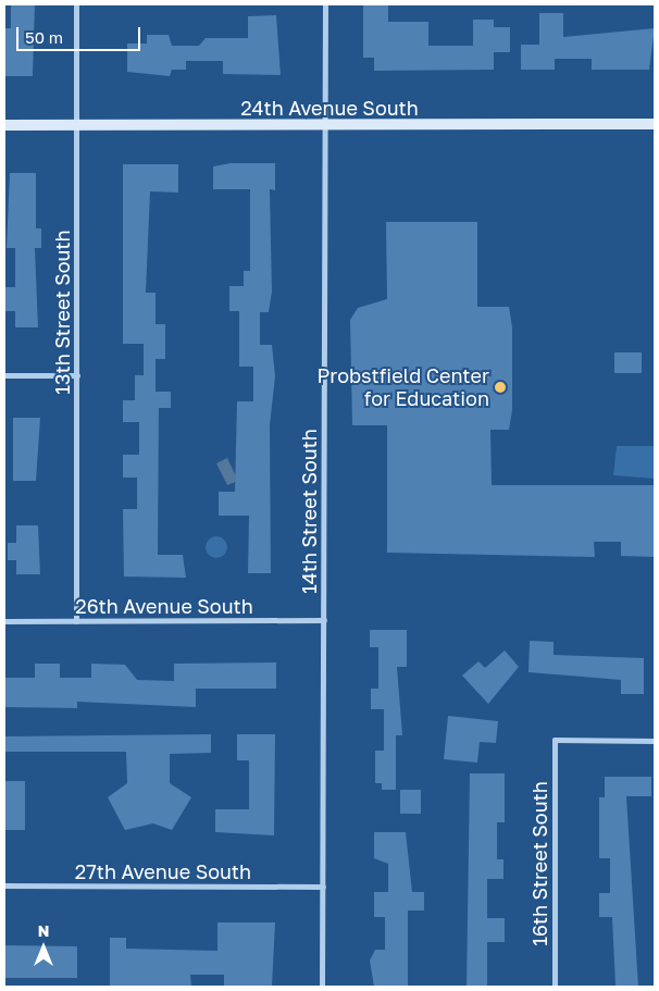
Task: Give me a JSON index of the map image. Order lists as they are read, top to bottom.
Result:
{
  "streets": {
    "street": [
      "24th Avenue South",
      "13th Street South",
      "14th Street South",
      "26th Avenue South",
      "16th Street South",
      "27th Avenue South"
    ]
  },
  "crossings": [
    ["24th Avenue South", "13th Street South"],
    ["24th Avenue South", "14th Street South"],
    ["13th Street South", "26th Avenue South"],
    ["14th Street South", "26th Avenue South"],
    ["14th Street South", "27th Avenue South"]
  ],
  "places": ["Probstfield Center for Education"],
  "scale_bar": "50 m",
  "north": "top"
}
